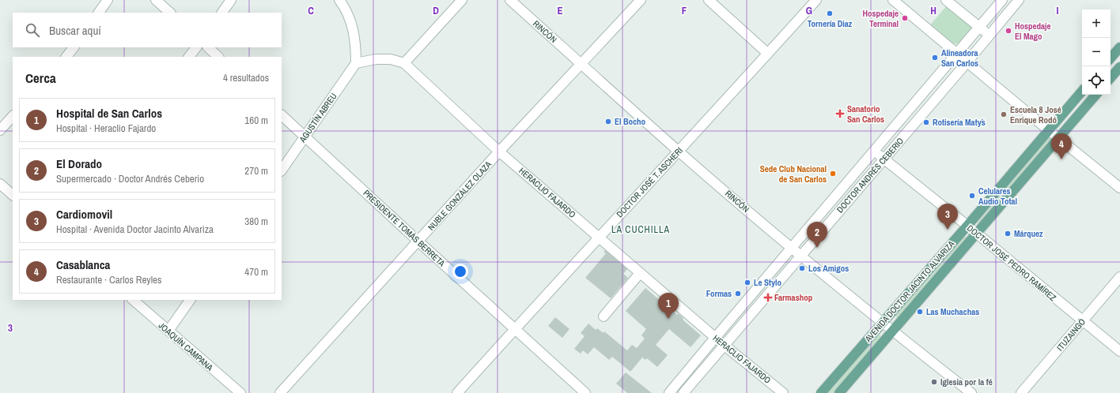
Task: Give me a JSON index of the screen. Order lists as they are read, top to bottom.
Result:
{
  "streets": {
    "main road": ["AVENIDA DOCTOR JACINTO ALVARIZA"],
    "street": [
      "RINCÓN",
      "AGUSTÍN ABREU",
      "DOCTOR ANDRÉS CEBERIO",
      "DOCTOR JOSÉ T. ASCHERI",
      "HERACLIO FAJARDO",
      "NUBLE GONZÁLEZ OLAZA",
      "PRESIDENTE TOMÁS BERRETA",
      "DOCTOR JOSÉ PEDRO RAMÍREZ",
      "ITUZAINGÓ",
      "JOAQUÍN CAMPANA"
    ]
  },
  "crossings": [
    ["RINCÓN", "DOCTOR ANDRÉS CEBERIO"],
    ["RINCÓN", "DOCTOR JOSÉ T. ASCHERI"],
    ["RINCÓN", "NUBLE GONZÁLEZ OLAZA"],
    ["RINCÓN", "AVENIDA DOCTOR JACINTO ALVARIZA"],
    ["AGUSTÍN ABREU", "HERACLIO FAJARDO"],
    ["AGUSTÍN ABREU", "PRESIDENTE TOMÁS BERRETA"],
    ["DOCTOR ANDRÉS CEBERIO", "HERACLIO FAJARDO"],
    ["DOCTOR ANDRÉS CEBERIO", "DOCTOR JOSÉ PEDRO RAMÍREZ"],
    ["DOCTOR JOSÉ T. ASCHERI", "HERACLIO FAJARDO"],
    ["DOCTOR JOSÉ T. ASCHERI", "PRESIDENTE TOMÁS BERRETA"],
    ["HERACLIO FAJARDO", "NUBLE GONZÁLEZ OLAZA"],
    ["NUBLE GONZÁLEZ OLAZA", "PRESIDENTE TOMÁS BERRETA"],
    ["DOCTOR JOSÉ PEDRO RAMÍREZ", "AVENIDA DOCTOR JACINTO ALVARIZA"],
    ["DOCTOR JOSÉ PEDRO RAMÍREZ", "ITUZAINGÓ"]
  ],
  "districts": ["LA CUCHILLA"],
  "places": {
    "other": [
      "Tornería Diaz",
      "Hospedaje Terminal",
      "Hospedaje El Mago",
      "Alineadora San Carlos",
      "Escuela 8 José Enrique Rodó",
      "El Bocho",
      "Rotisería Maty´s",
      "Sede Club Nacional de San Carlos",
      "Celulares Audio Total",
      "Márquez",
      "Los Amigos",
      "Le Stylo",
      "Formas",
      "Las Muchachas",
      "Iglesia por la fé"
    ],
    "health": ["Sanatorio San Carlos", "Farmashop"]
  },
  "page": {
    "map_buttons": ["+", "−"],
    "search": "Buscar aquí",
    "heading": ["Cerca", "4 resultados"],
    "list": [
      {
        "mark": "1",
        "name": "Hospital de San Carlos",
        "note": "Hospital · Heraclio Fajardo",
        "value": "160 m"
      },
      {
        "mark": "2",
        "name": "El Dorado",
        "note": "Supermercado · Doctor Andrés Ceberio",
        "value": "270 m"
      },
      {
        "mark": "3",
        "name": "Cardiomovil",
        "note": "Hospital · Avenida Doctor Jacinto Alvariza",
        "value": "380 m"
      },
      {
        "mark": "4",
        "name": "Casablanca",
        "note": "Restaurante · Carlos Reyles",
        "value": "470 m"
      }
    ],
    "pins": [
      "4",
      "3",
      "2",
      "1"
    ]
  },
  "grid": {
    "columns": [
      "C",
      "D",
      "E",
      "F",
      "G",
      "H",
      "I"
    ],
    "rows": ["3"]
  }
}
